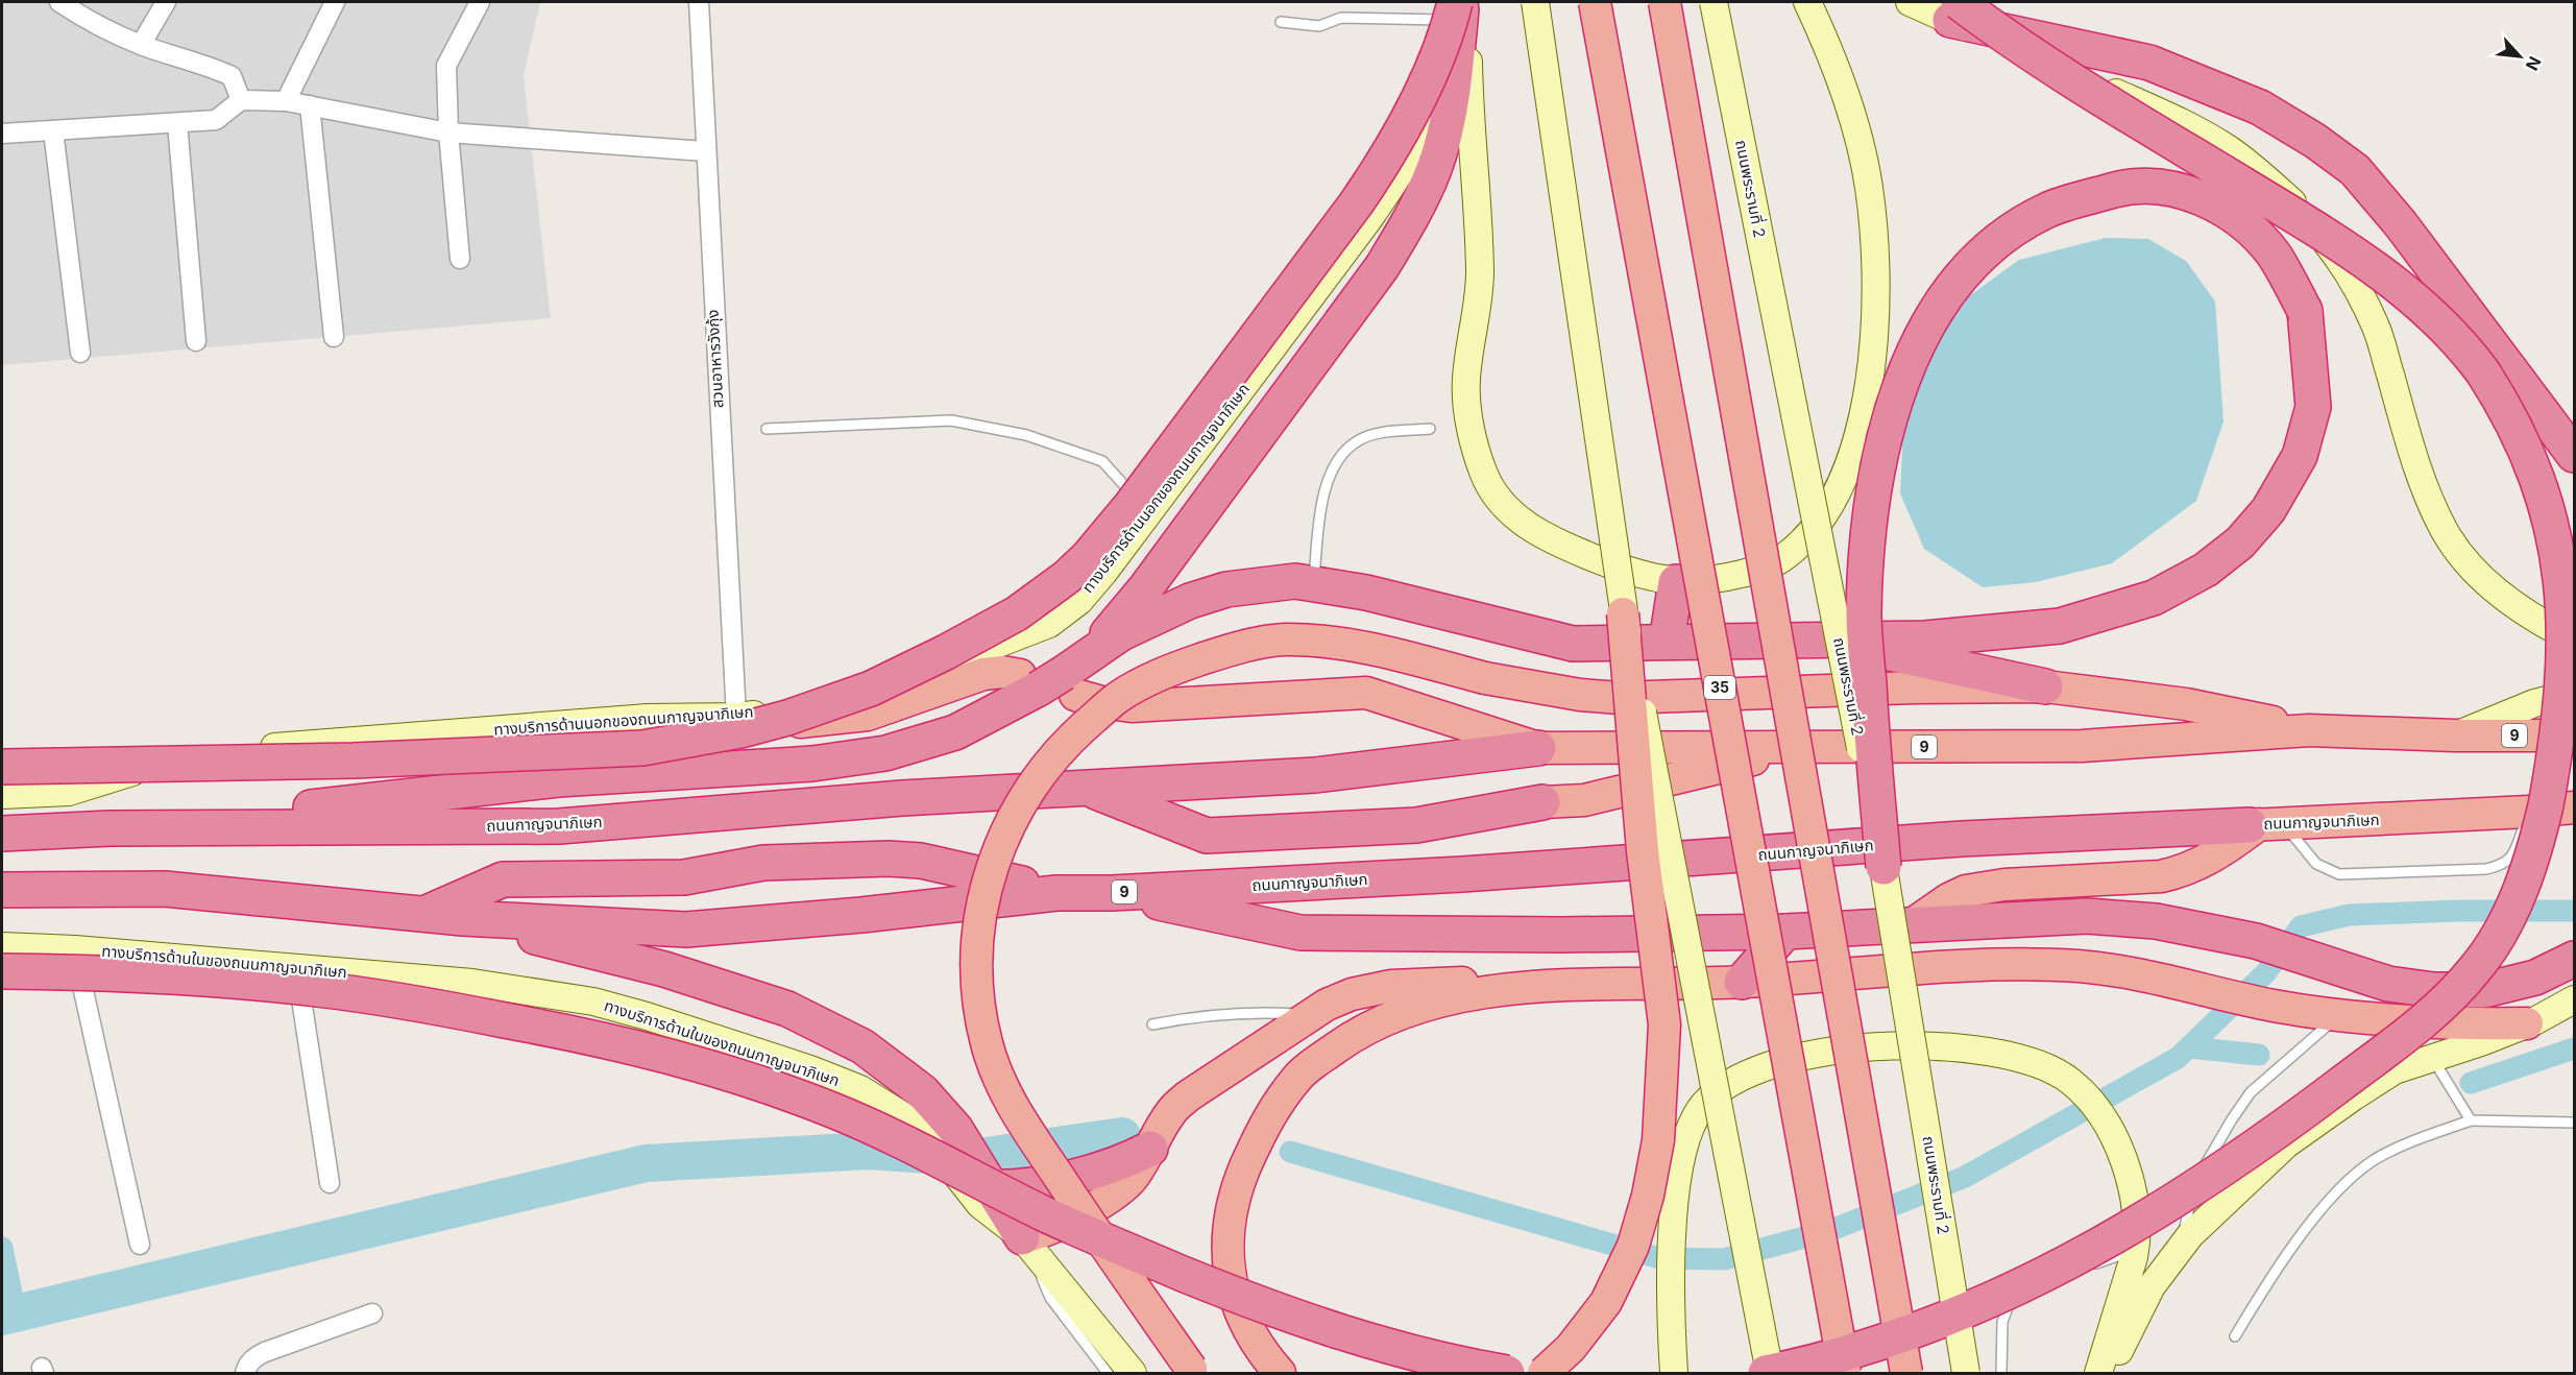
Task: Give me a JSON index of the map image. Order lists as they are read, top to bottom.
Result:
{
  "streets": {
    "highway": ["35", "9", "ถนนกาญจนาภิเษก"],
    "main road": ["ถนนพระรามที่ 2", "ทางบริการด้านนอกของถนนกาญจนาภิเษก", "ทางบริการด้านในของถนนกาญจนาภิเษก"],
    "street": ["สวนอาหารวังกุ้ง"]
  },
  "crossings": [
    ["สวนอาหารวังกุ้ง", "ทางบริการด้านนอกของถนนกาญจนาภิเษก"]
  ],
  "north": "bottom right"
}
